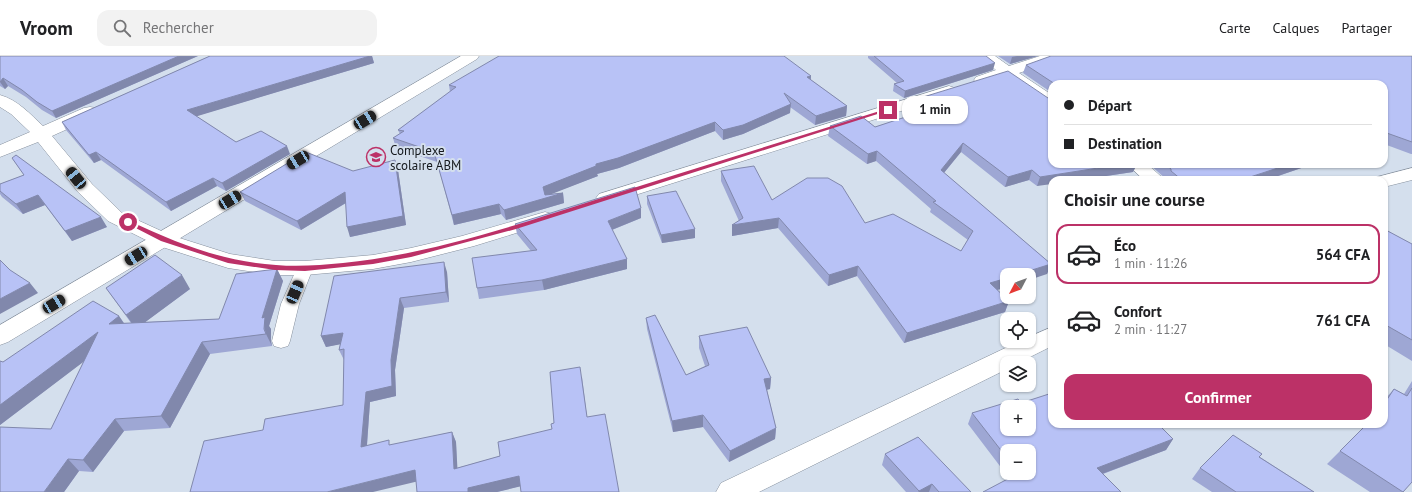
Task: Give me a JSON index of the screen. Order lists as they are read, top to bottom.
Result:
{
  "places": {
    "school or university": ["Complexe scolaire ABM"]
  },
  "north": "bottom left",
  "page": {
    "header": "Vroom",
    "search": "Rechercher",
    "nav": ["Carte", "Calques", "Partager"],
    "banner": ["Départ", "Destination"],
    "bubble": "1 min",
    "heading": "Choisir une course",
    "list": [
      {
        "name": "Éco",
        "note": "1 min · 11:26",
        "value": "564 CFA"
      },
      {
        "name": "Confort",
        "note": "2 min · 11:27",
        "value": "761 CFA"
      }
    ],
    "map_buttons": ["+", "−"],
    "buttons": "Confirmer"
  }
}
